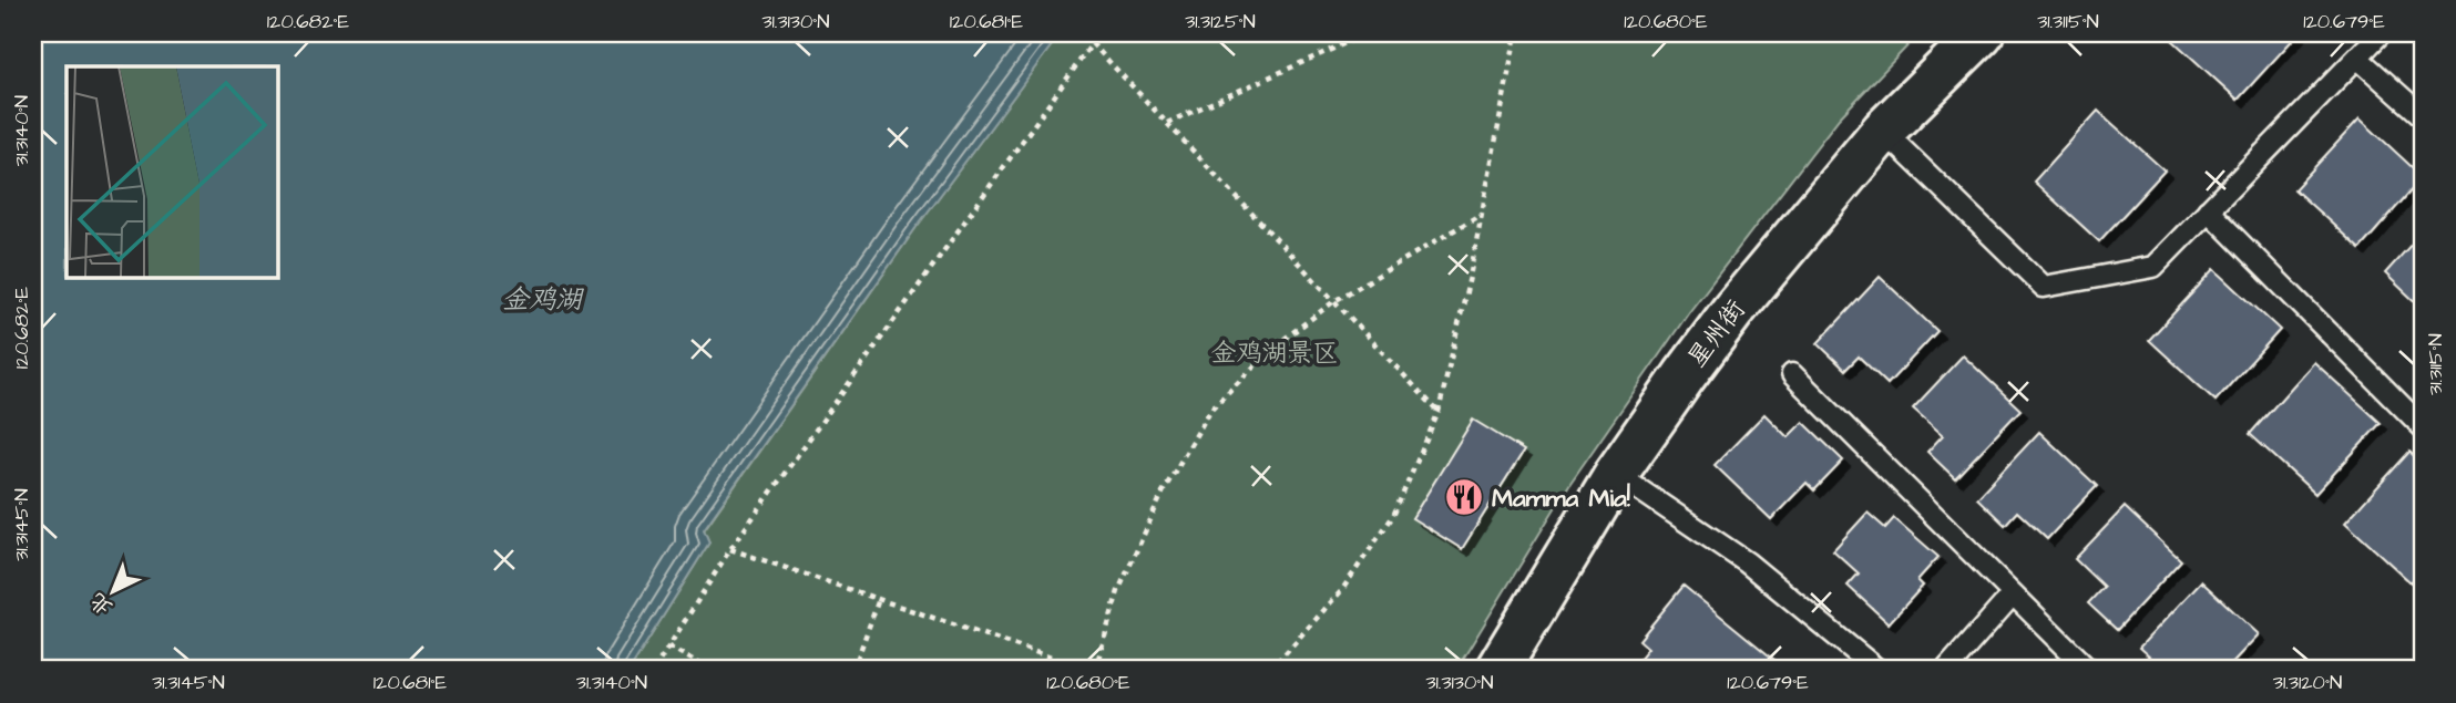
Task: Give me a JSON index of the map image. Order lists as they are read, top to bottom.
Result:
{
  "streets": {
    "street": ["星州街"]
  },
  "water": ["金鸡湖"],
  "parks": ["金鸡湖景区"],
  "places": {
    "restaurant": ["Mamma Mia!"]
  },
  "north": "bottom left",
  "coordinates": [
    "120.682°E",
    "31.3130°N",
    "120.681°E",
    "31.3125°N",
    "120.680°E",
    "31.3115°N",
    "120.679°E",
    "31.3140°N",
    "31.3145°N",
    "31.3120°N"
  ]
}
